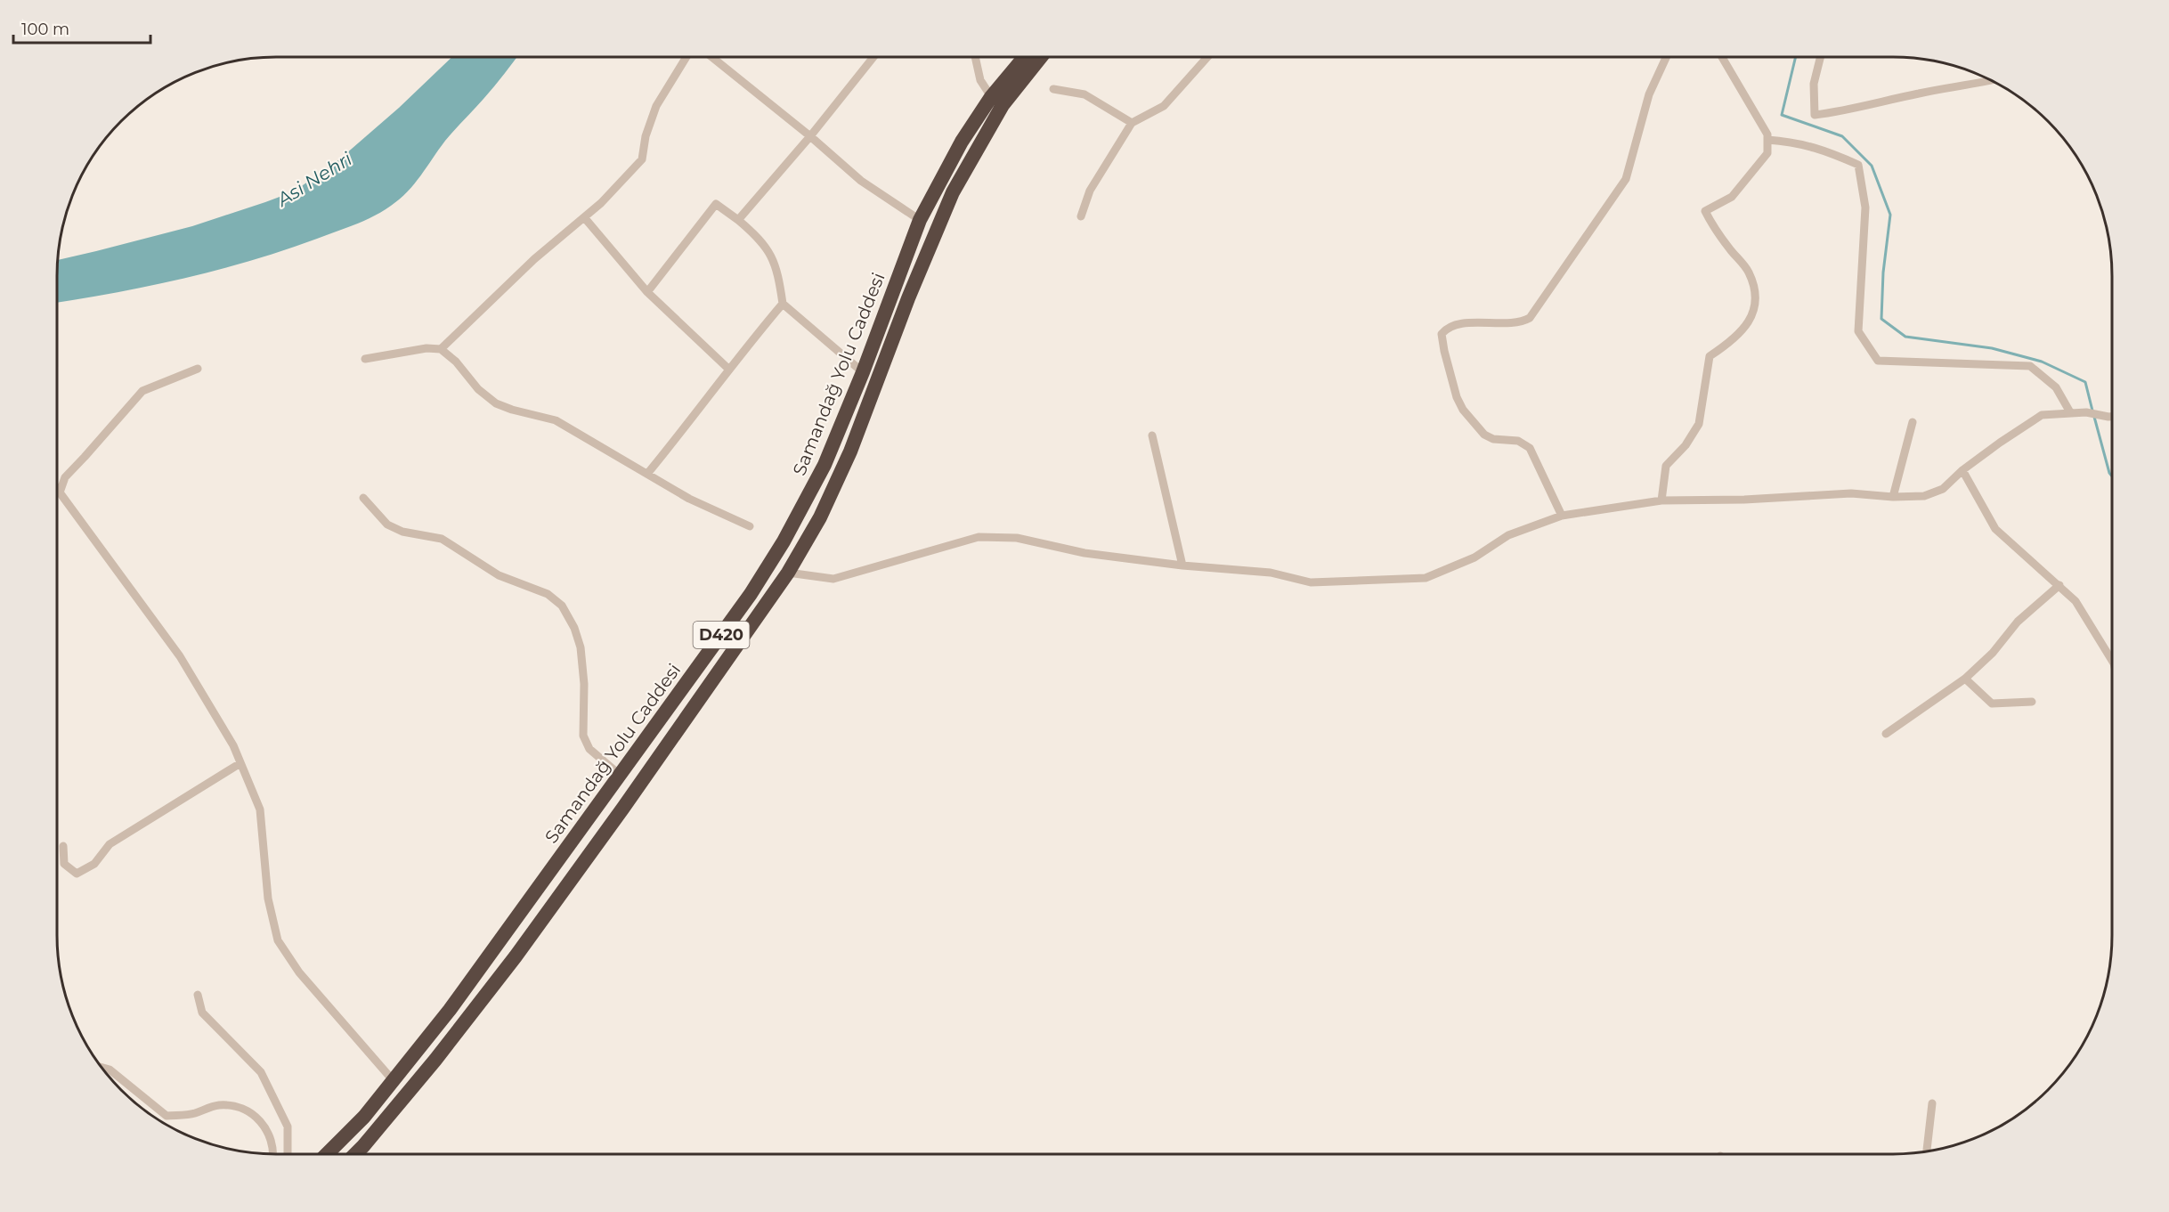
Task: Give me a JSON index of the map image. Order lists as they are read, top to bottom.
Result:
{
  "streets": {
    "highway": ["Samandağ Yolu Caddesi", "D420"]
  },
  "water": ["Asi Nehri"],
  "scale_bar": "100 m"
}
